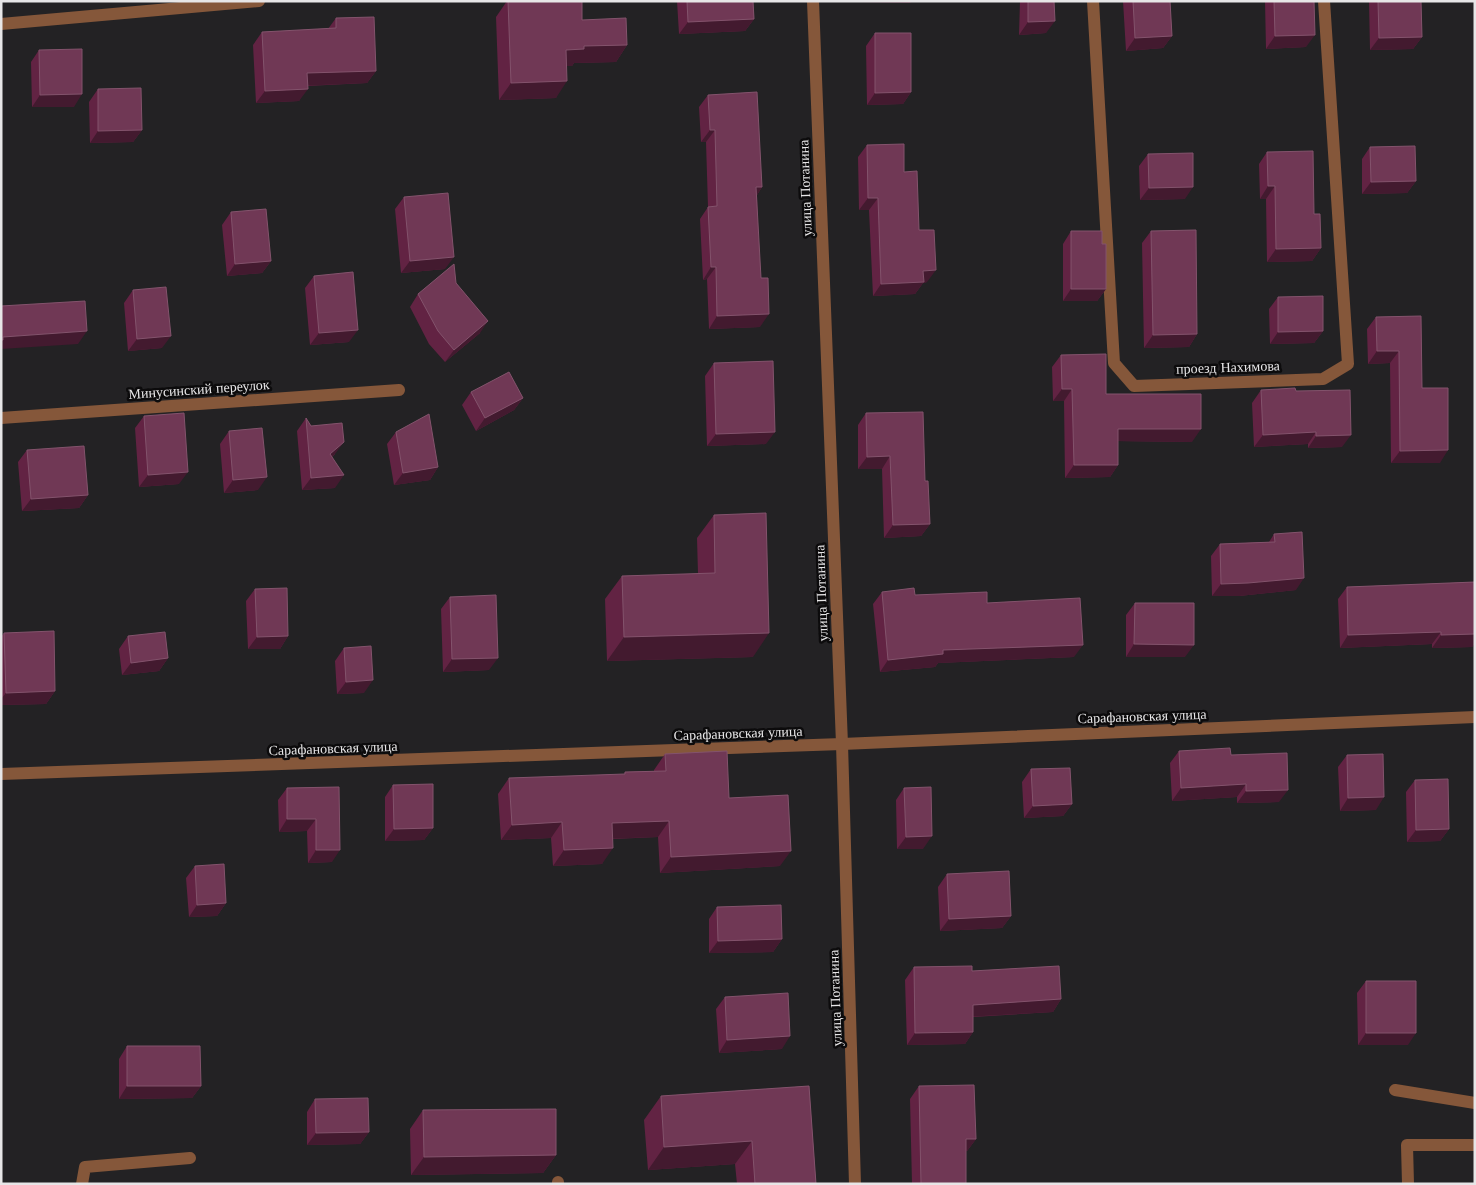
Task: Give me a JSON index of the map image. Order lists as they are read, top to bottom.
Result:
{
  "streets": {
    "street": [
      "улица Потанина",
      "проезд Нахимова",
      "Минусинский переулок",
      "Сарафановская улица"
    ]
  },
  "crossings": [
    ["улица Потанина", "Сарафановская улица"]
  ]
}
